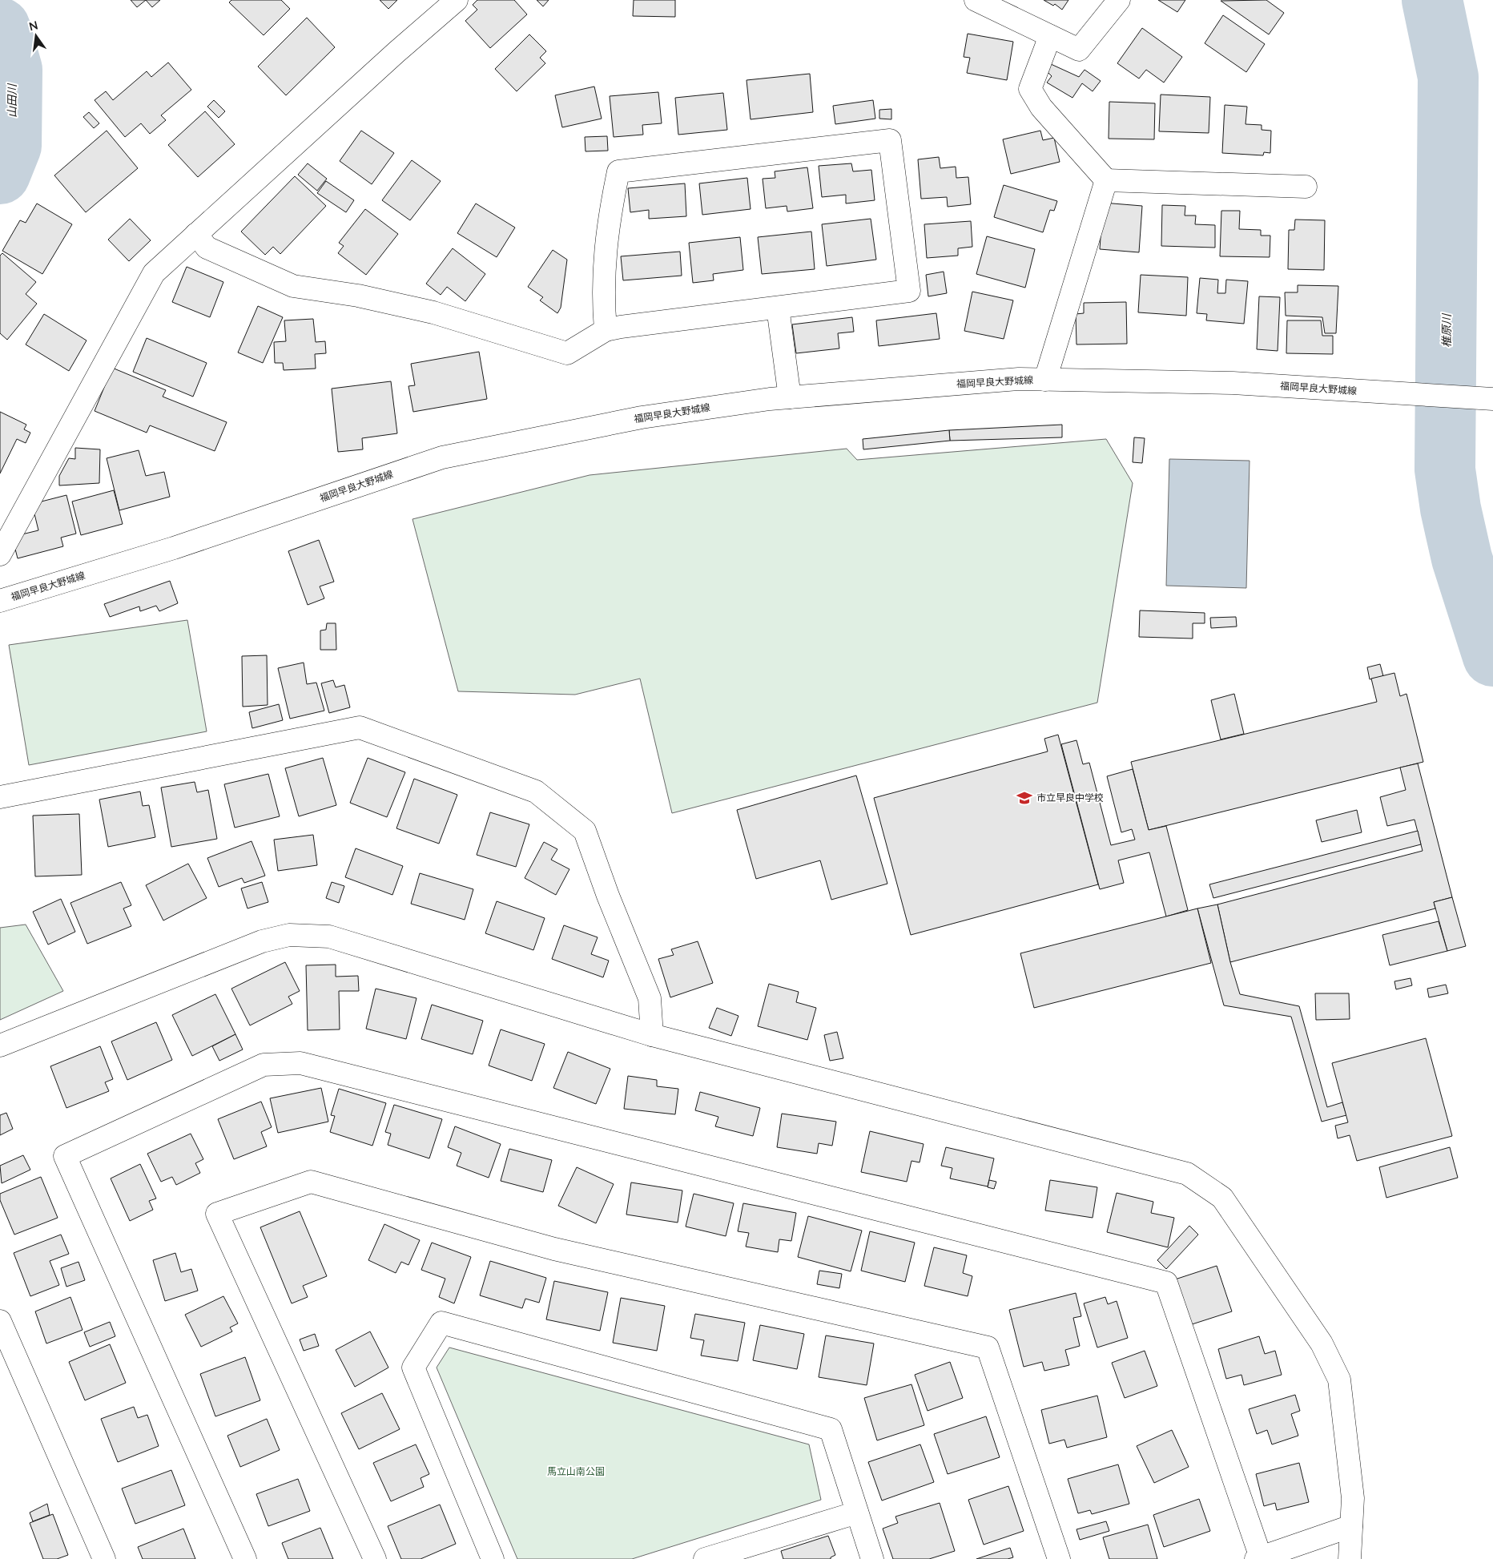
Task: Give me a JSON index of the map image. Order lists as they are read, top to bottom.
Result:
{
  "streets": {
    "street": ["福岡早良大野城線"]
  },
  "water": ["山田川", "椎原川"],
  "parks": ["馬立山南公園"],
  "places": {
    "school or university": ["市立早良中学校"]
  },
  "north": "top"
}
